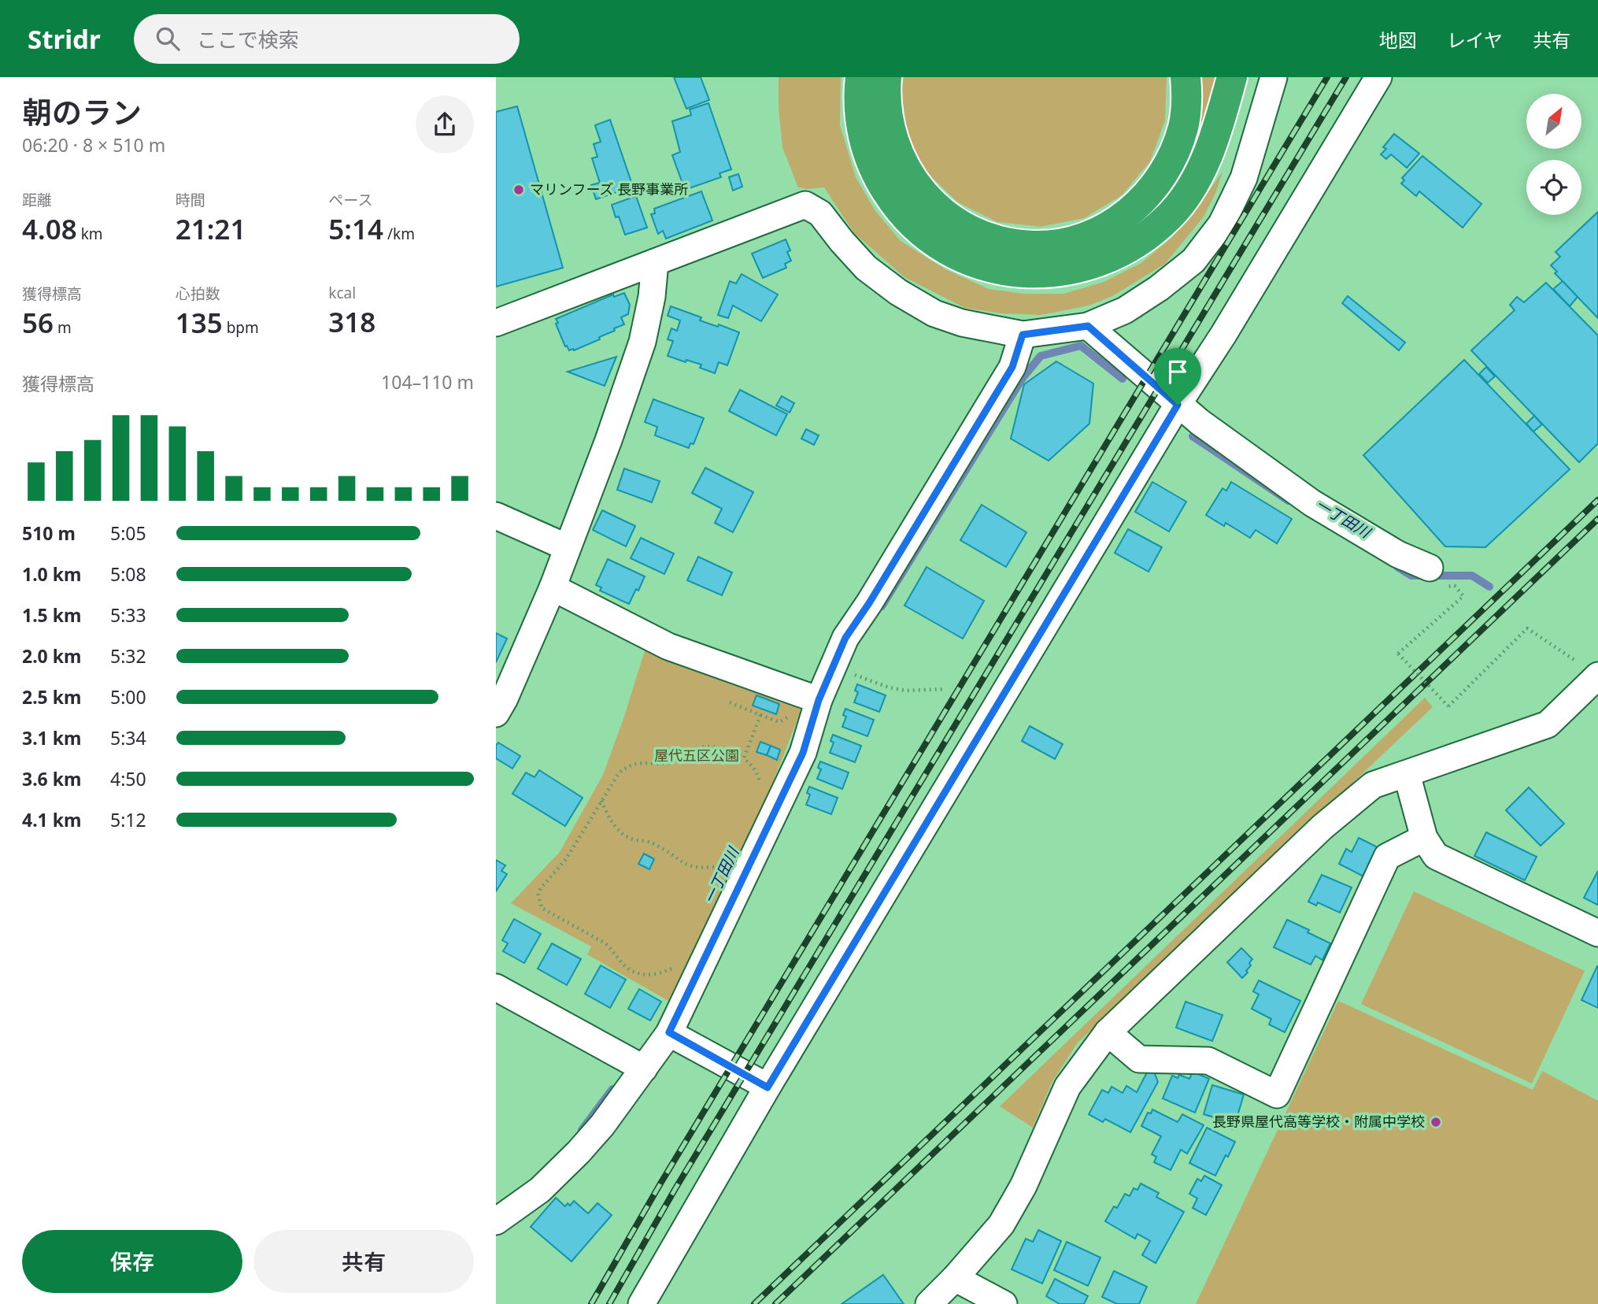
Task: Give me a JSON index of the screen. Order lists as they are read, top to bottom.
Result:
{
  "water": ["一丁田川"],
  "parks": ["屋代五区公園"],
  "places": ["マリンフーズ 長野事業所", "長野県屋代高等学校・附属中学校"],
  "north": "top right",
  "page": {
    "header": "Stridr",
    "search": "ここで検索",
    "nav": ["地図", "レイヤ", "共有"],
    "heading": ["朝のラン", "06:20 · 8 × 510 m"],
    "stats": [
      ["距離", "4.08 km"],
      ["時間", "21:21"],
      ["ペース", "5:14 /km"],
      ["獲得標高", "56 m"],
      ["心拍数", "135 bpm"],
      ["kcal", "318"]
    ],
    "chart": ["獲得標高", "104–110 m"],
    "list": [
      {
        "name": "510 m",
        "note": "5:05"
      },
      {
        "name": "1.0 km",
        "note": "5:08"
      },
      {
        "name": "1.5 km",
        "note": "5:33"
      },
      {
        "name": "2.0 km",
        "note": "5:32"
      },
      {
        "name": "2.5 km",
        "note": "5:00"
      },
      {
        "name": "3.1 km",
        "note": "5:34"
      },
      {
        "name": "3.6 km",
        "note": "4:50"
      },
      {
        "name": "4.1 km",
        "note": "5:12"
      }
    ],
    "buttons": ["保存", "共有"]
  }
}
